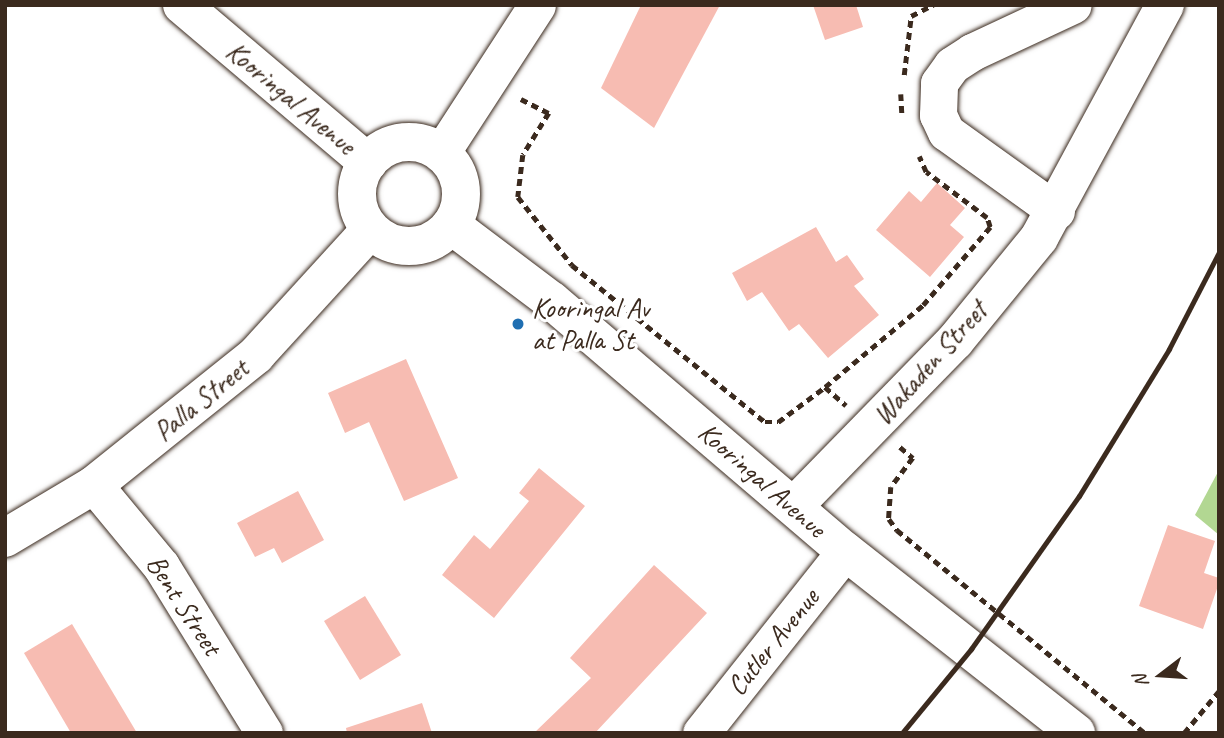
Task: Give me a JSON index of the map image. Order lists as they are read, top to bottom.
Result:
{
  "streets": {
    "street": [
      "Kooringal Avenue",
      "Wakaden Street",
      "Palla Street",
      "Bent Street",
      "Cutler Avenue"
    ]
  },
  "crossings": [
    ["Kooringal Avenue", "Wakaden Street"],
    ["Kooringal Avenue", "Palla Street"],
    ["Kooringal Avenue", "Cutler Avenue"],
    ["Palla Street", "Bent Street"]
  ],
  "places": ["Kooringal Av at Palla St"],
  "north": "left"
}
